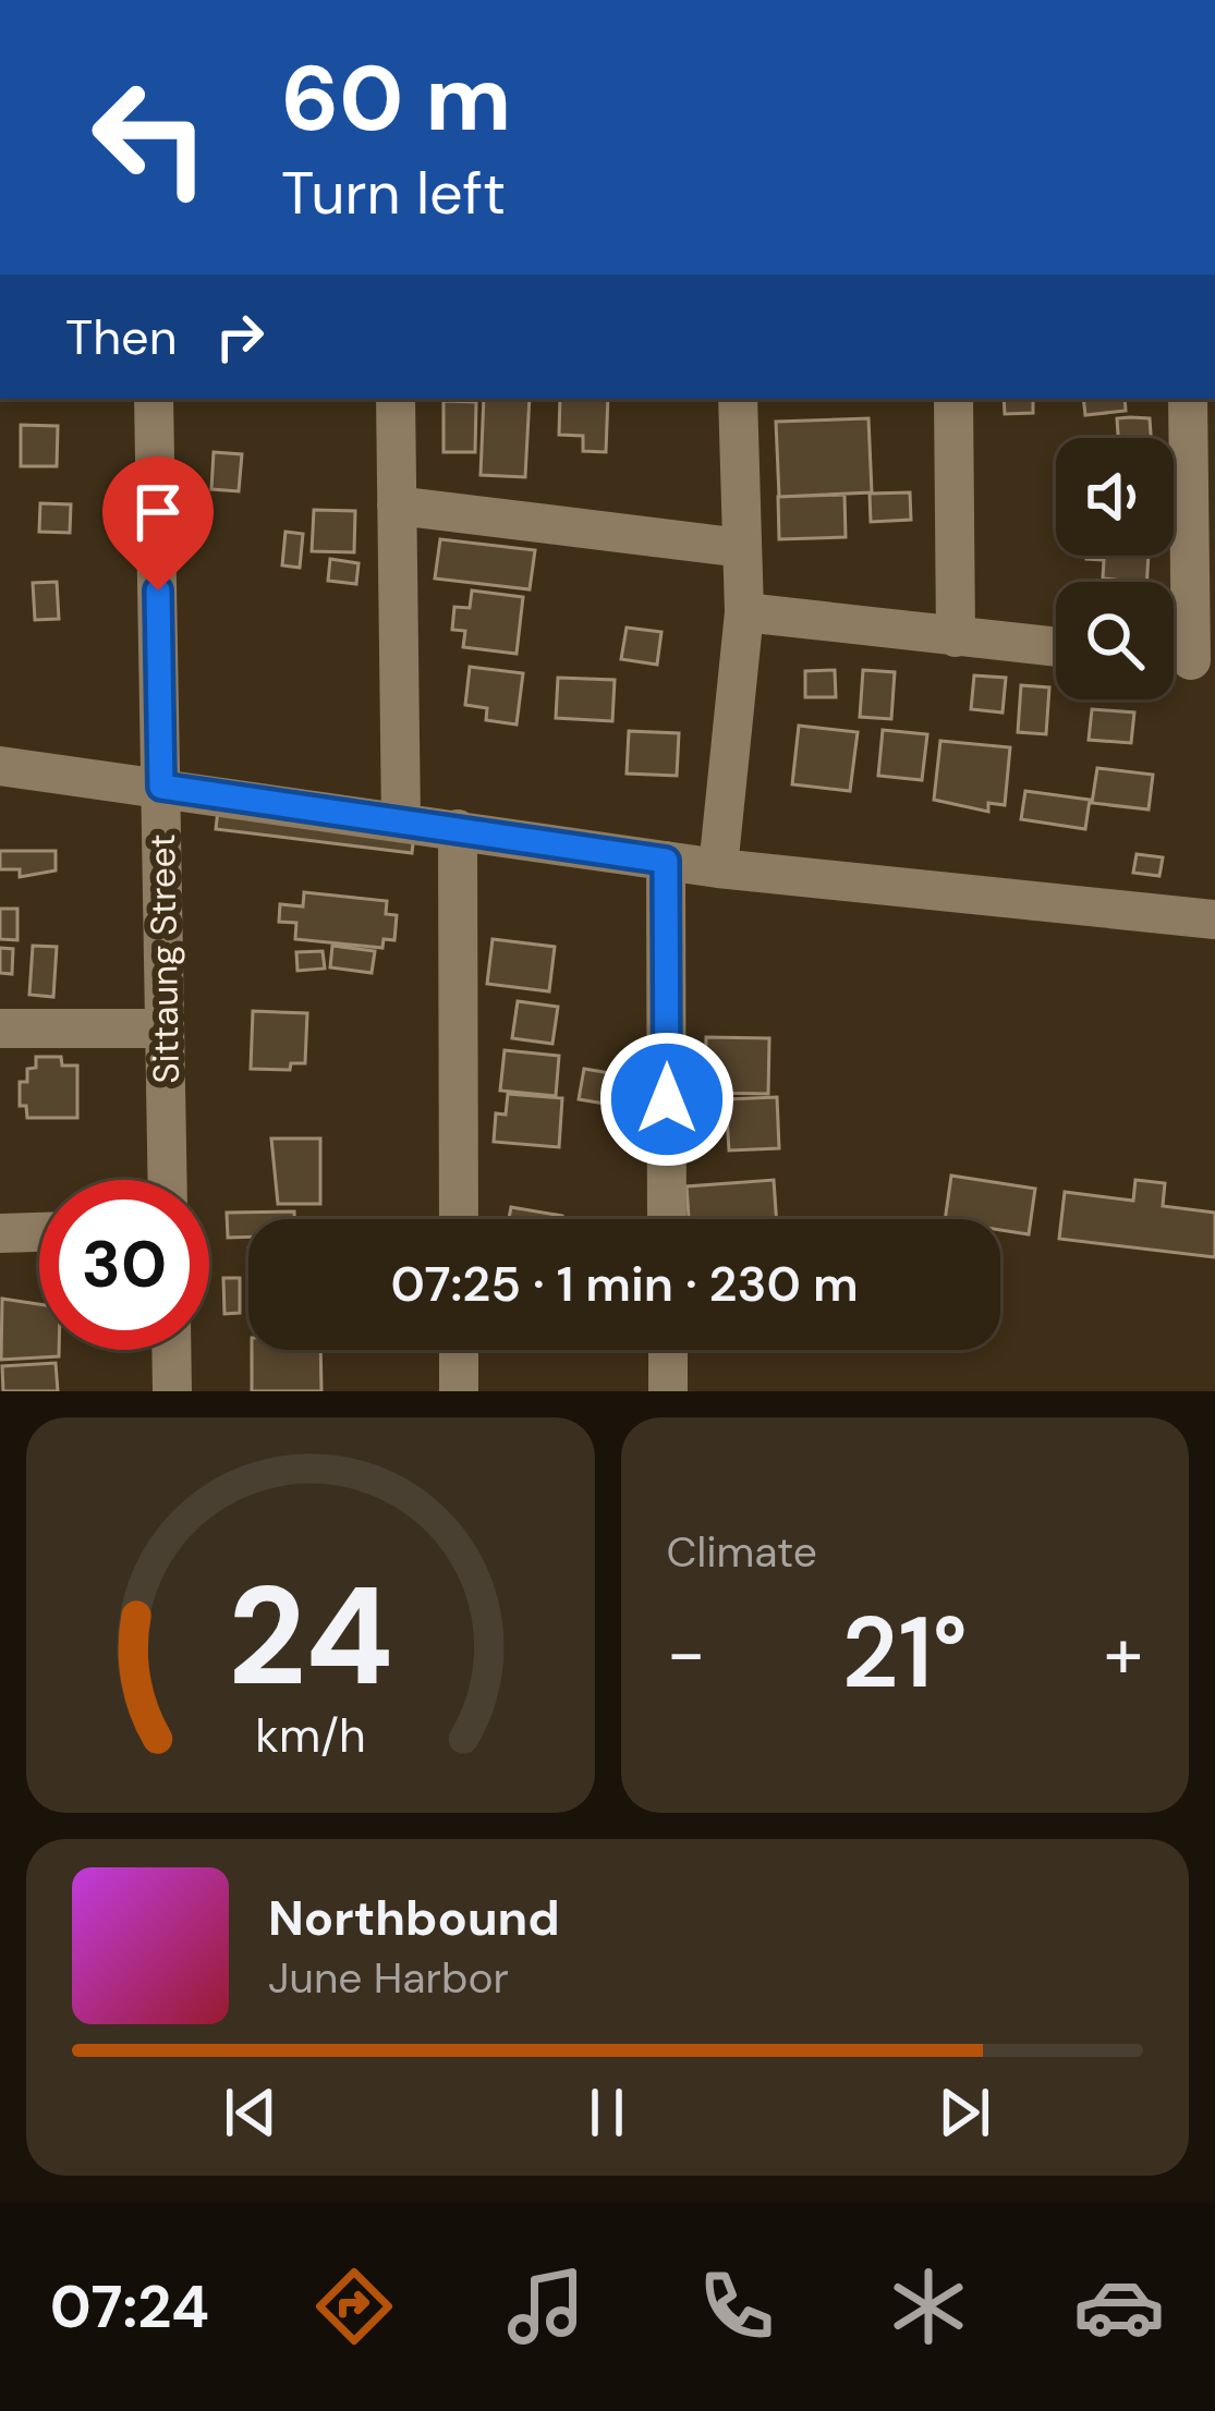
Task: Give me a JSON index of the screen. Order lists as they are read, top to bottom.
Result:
{
  "streets": {
    "street": ["Sittaung Street"]
  },
  "page": {
    "turn": ["60 m", "Turn left"],
    "then": "Then",
    "limit": "30",
    "trip": "07:25 · 1 min · 230 m",
    "tile": "Climate",
    "heat": ["−", "21°", "+"],
    "song": ["Northbound", "June Harbor"],
    "tabs": "07:24",
    "gauge": ["24", "km/h"]
  }
}
